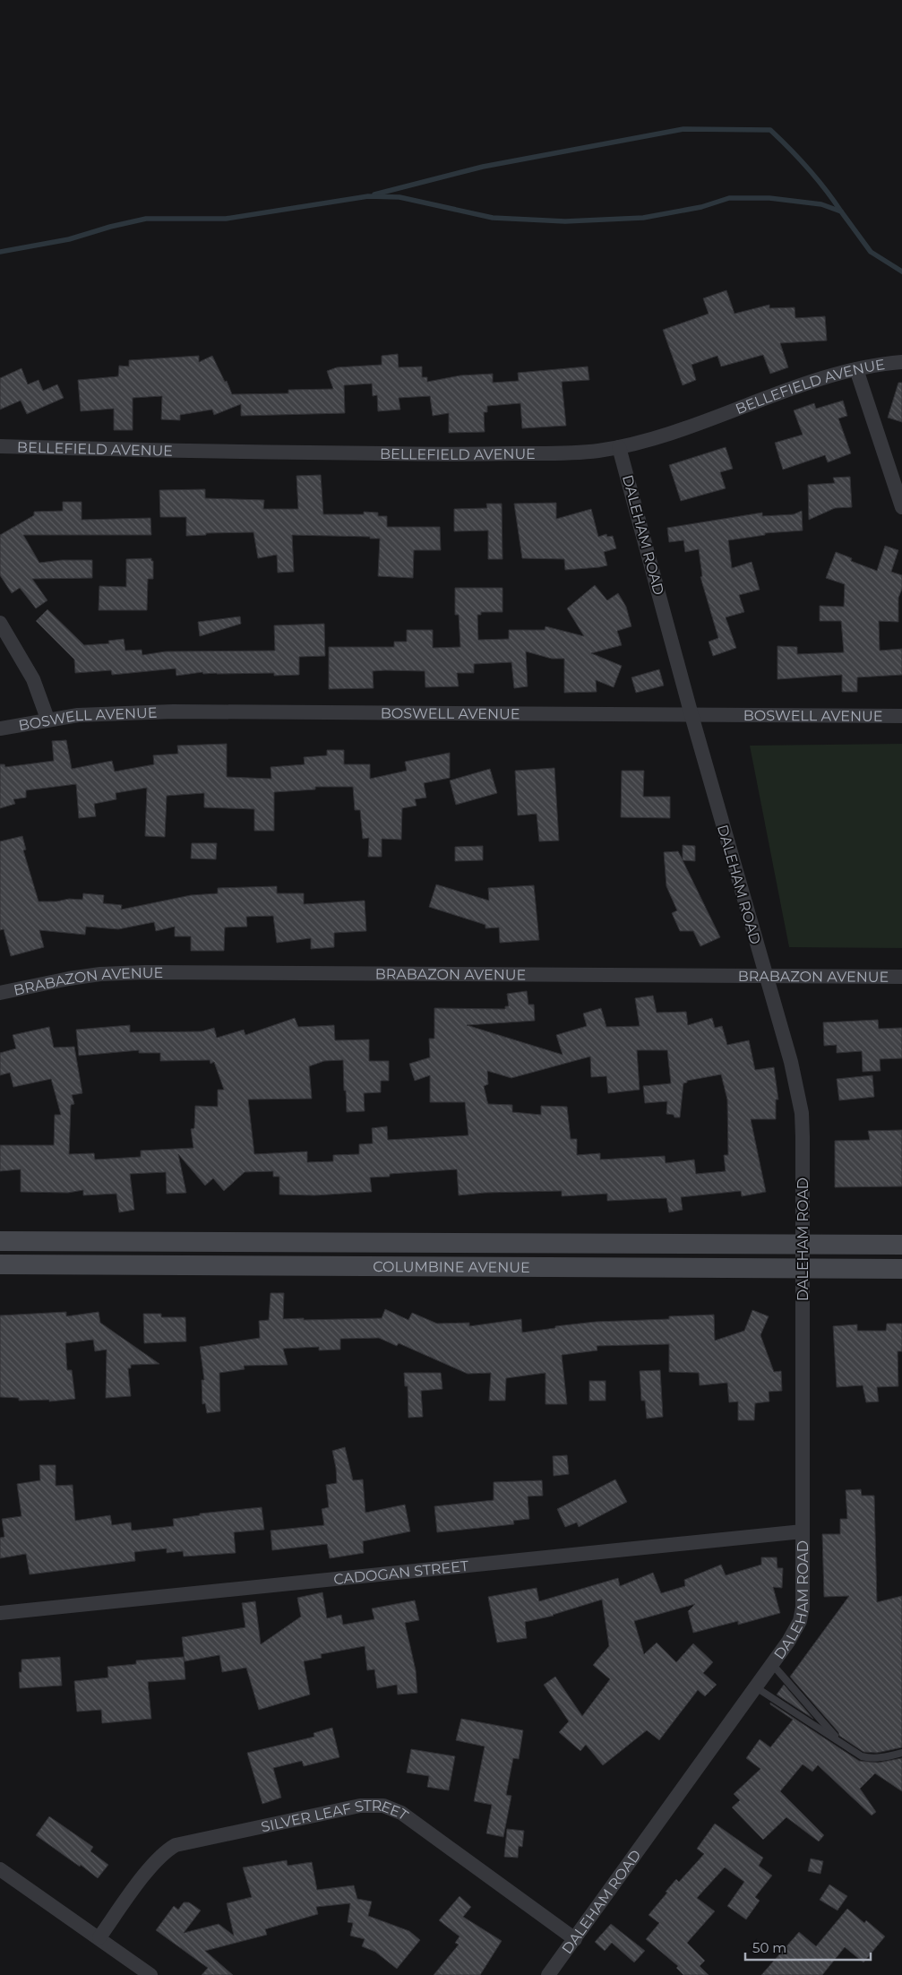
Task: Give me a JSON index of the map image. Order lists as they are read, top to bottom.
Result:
{
  "streets": {
    "main road": ["COLUMBINE AVENUE"],
    "street": [
      "BELLEFIELD AVENUE",
      "DALEHAM ROAD",
      "BOSWELL AVENUE",
      "BRABAZON AVENUE",
      "CADOGAN STREET",
      "SILVER LEAF STREET"
    ]
  },
  "crossings": [
    ["BELLEFIELD AVENUE", "DALEHAM ROAD"],
    ["DALEHAM ROAD", "BOSWELL AVENUE"],
    ["DALEHAM ROAD", "BRABAZON AVENUE"],
    ["DALEHAM ROAD", "COLUMBINE AVENUE"],
    ["DALEHAM ROAD", "CADOGAN STREET"],
    ["DALEHAM ROAD", "SILVER LEAF STREET"]
  ],
  "scale_bar": "50 m"
}
